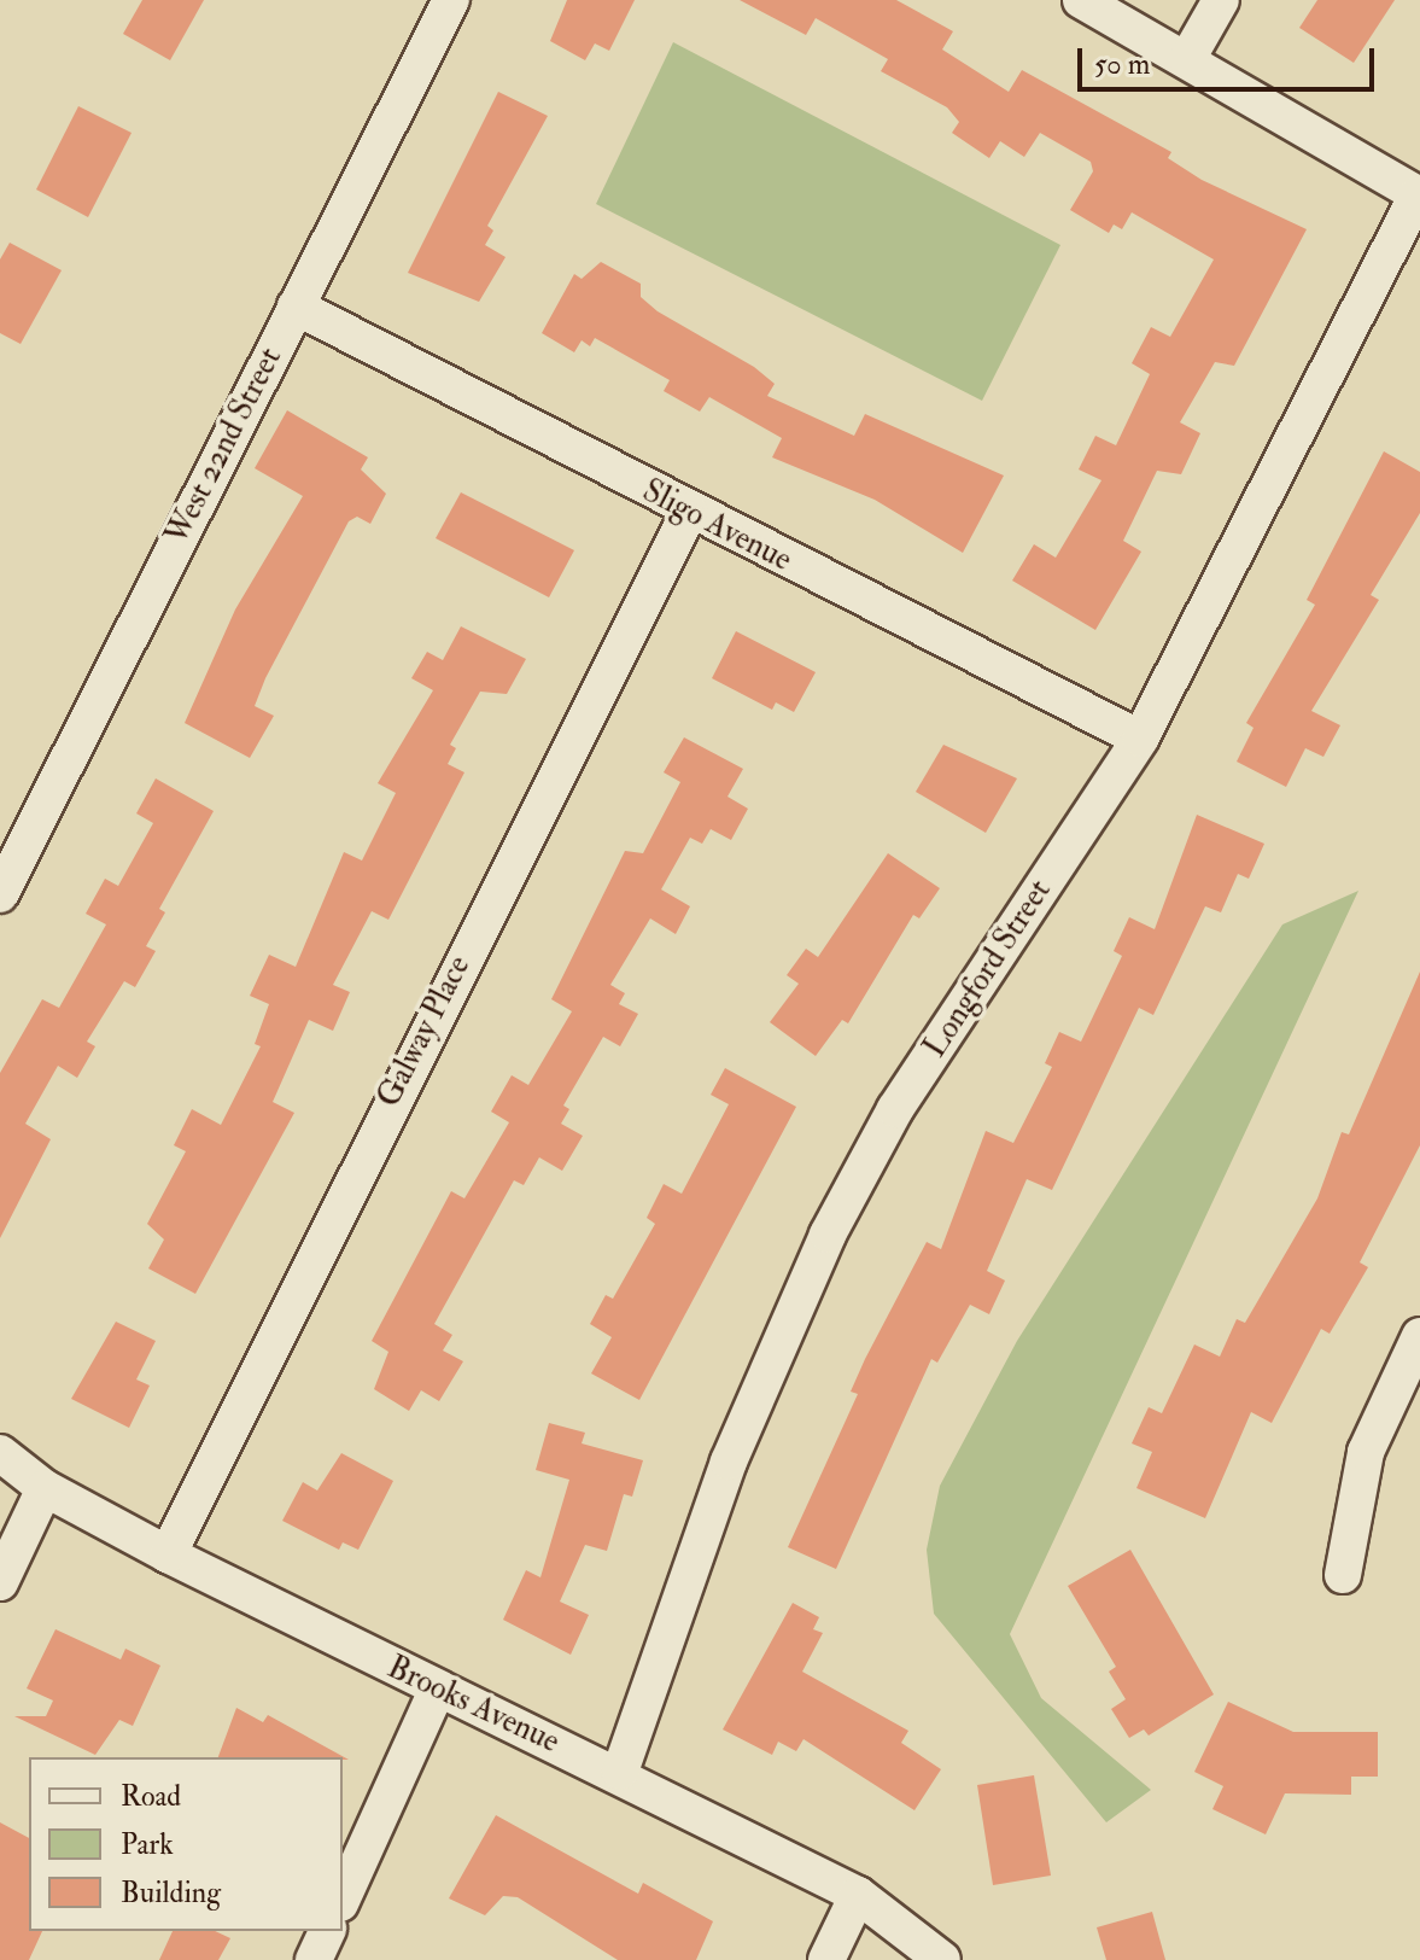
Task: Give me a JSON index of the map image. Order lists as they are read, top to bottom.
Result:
{
  "streets": {
    "street": [
      "West 22nd Street",
      "Sligo Avenue",
      "Longford Street",
      "Galway Place",
      "Brooks Avenue"
    ]
  },
  "crossings": [
    ["West 22nd Street", "Sligo Avenue"],
    ["Sligo Avenue", "Longford Street"],
    ["Sligo Avenue", "Galway Place"],
    ["Longford Street", "Brooks Avenue"],
    ["Galway Place", "Brooks Avenue"]
  ],
  "legend": ["Road", "Park", "Building"],
  "scale_bar": "50 m"
}
